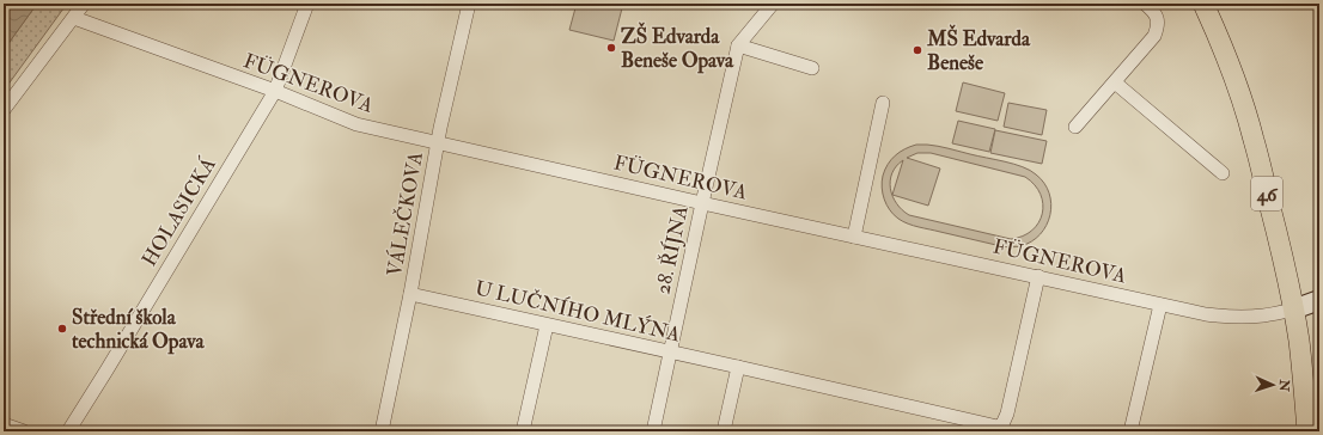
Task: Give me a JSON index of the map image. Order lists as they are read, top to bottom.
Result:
{
  "streets": {
    "main road": ["46"],
    "street": [
      "FÜGNEROVA",
      "HOLASICKÁ",
      "VÁLEČKOVA",
      "28. ŘÍJNA",
      "U LUČNÍHO MLÝNA"
    ]
  },
  "crossings": [
    ["FÜGNEROVA", "46"],
    ["FÜGNEROVA", "HOLASICKÁ"],
    ["FÜGNEROVA", "VÁLEČKOVA"],
    ["FÜGNEROVA", "28. ŘÍJNA"],
    ["FÜGNEROVA", "U LUČNÍHO MLÝNA"],
    ["VÁLEČKOVA", "U LUČNÍHO MLÝNA"],
    ["28. ŘÍJNA", "U LUČNÍHO MLÝNA"]
  ],
  "places": ["ZŠ Edvarda Beneše Opava", "MŠ Edvarda Beneše", "Střední škola technická Opava"],
  "north": "right"
}
